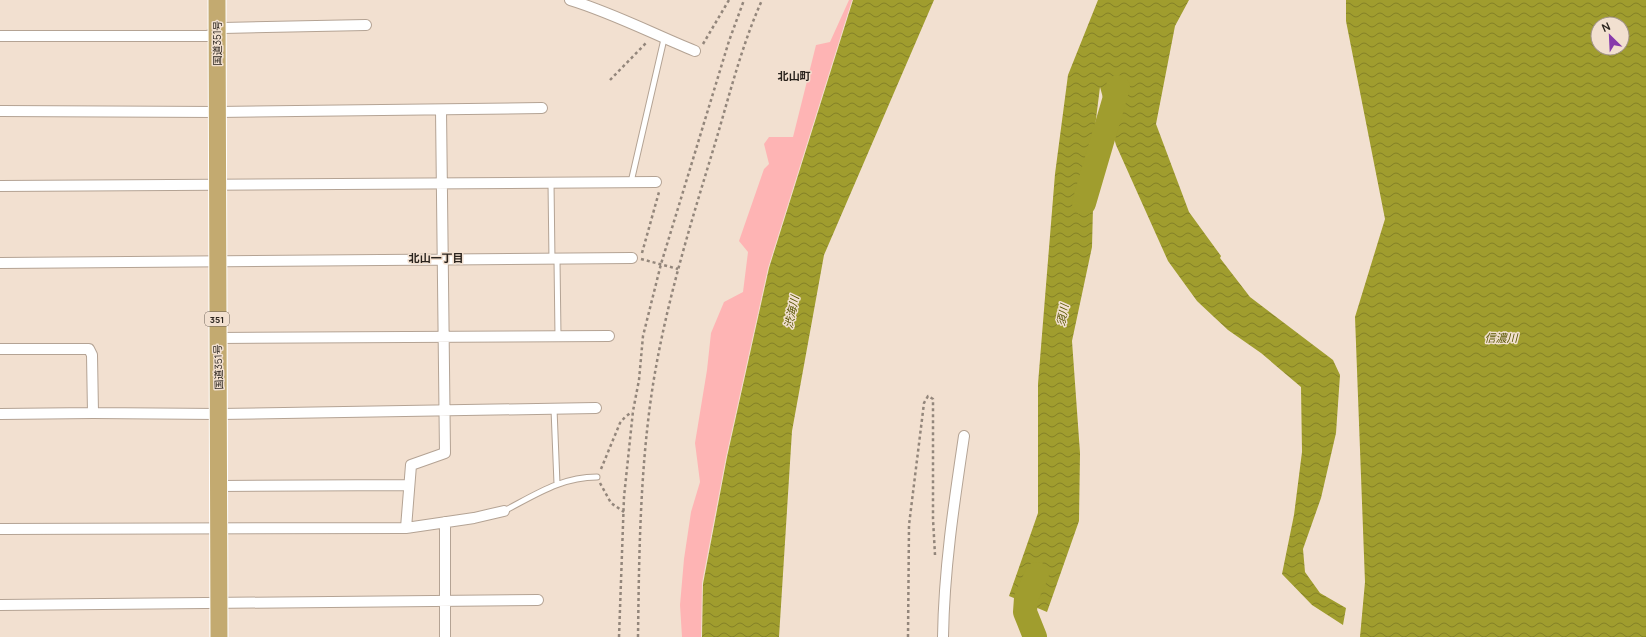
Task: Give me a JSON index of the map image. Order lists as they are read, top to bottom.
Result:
{
  "streets": {
    "highway": ["国道351号", "351"]
  },
  "districts": ["北山町", "北山一丁目"],
  "water": ["渋海川", "須川", "信濃川"],
  "north": "top left"
}
